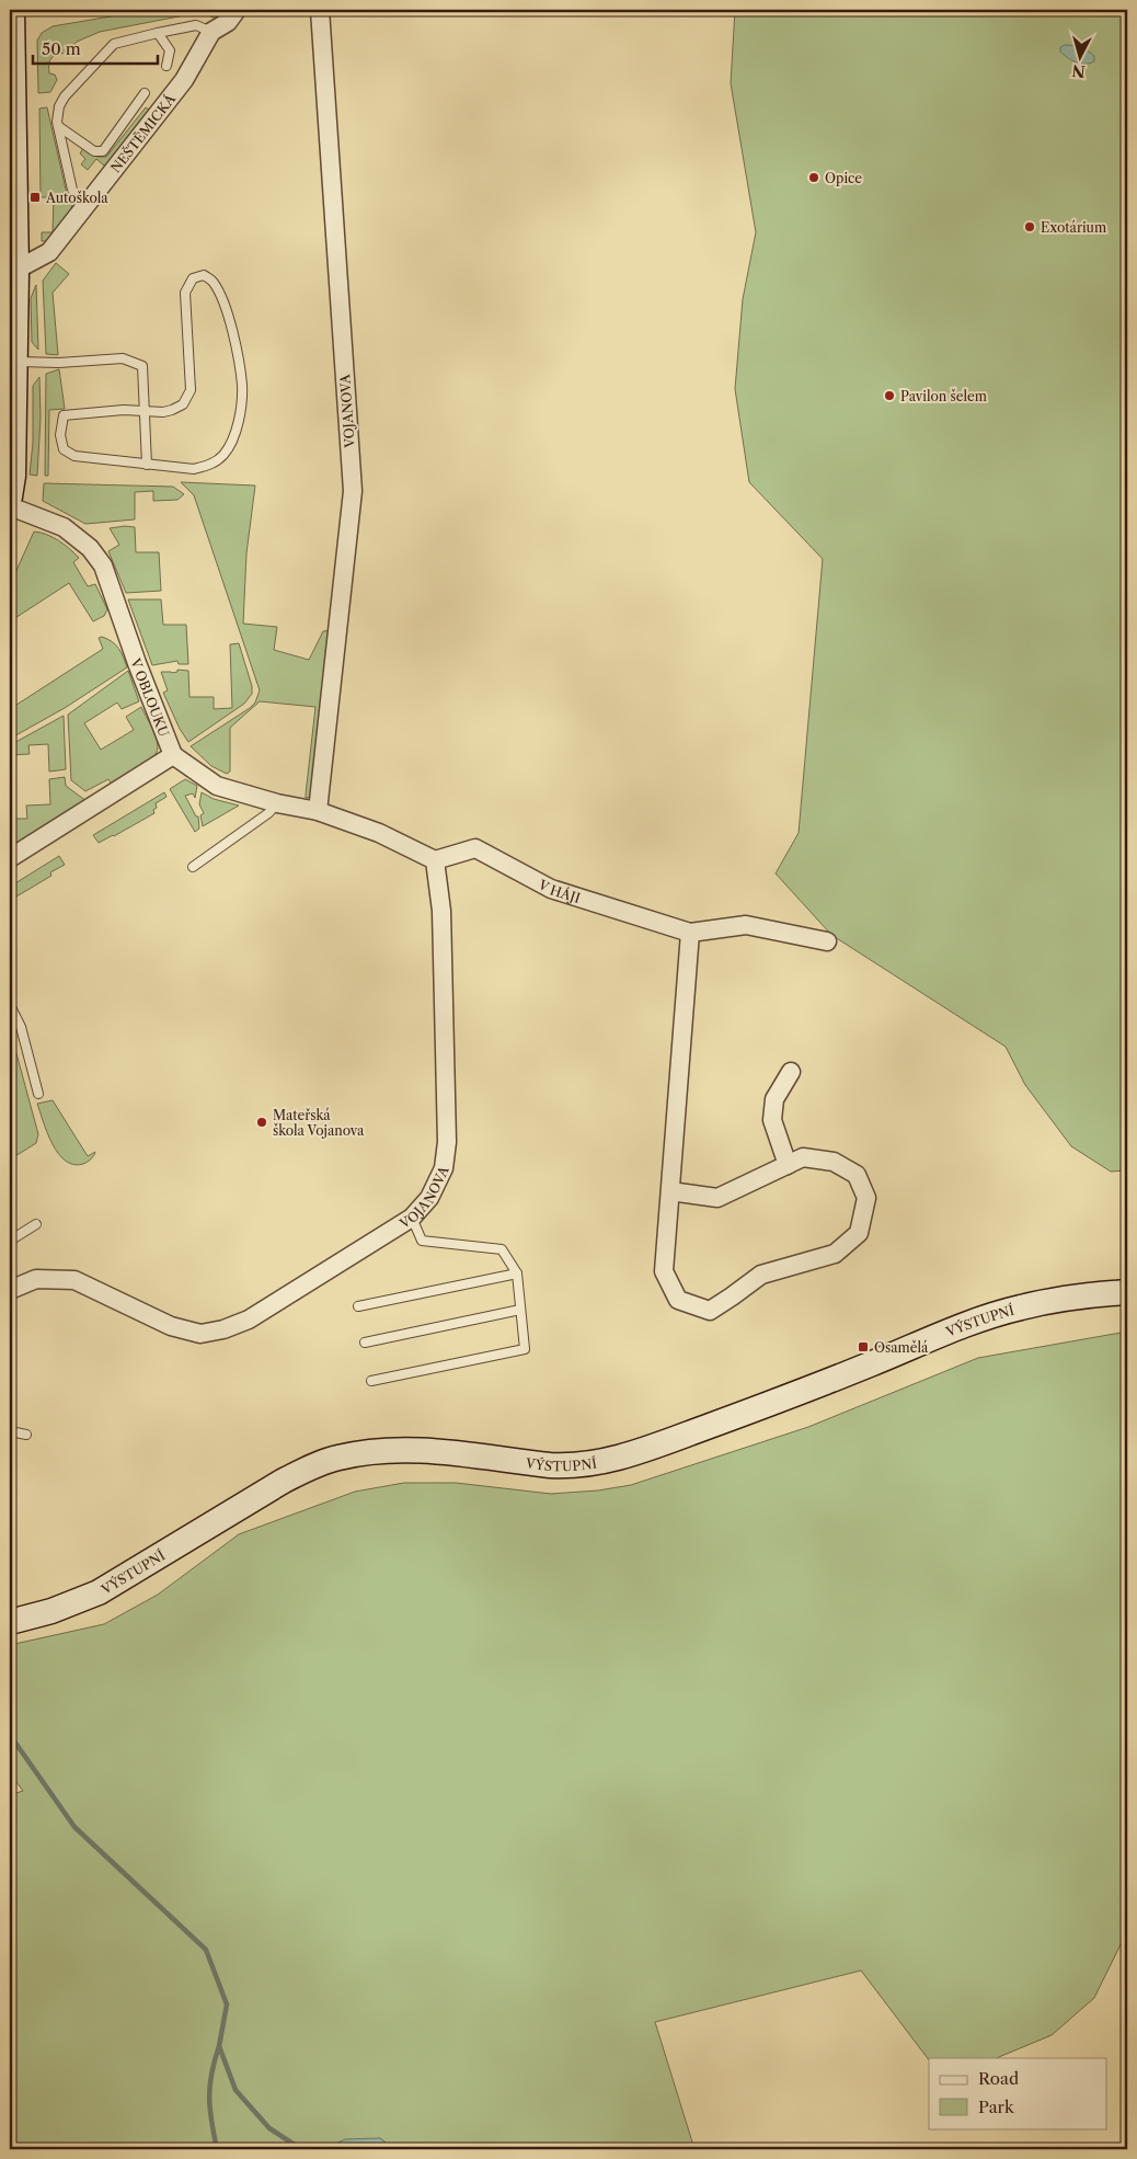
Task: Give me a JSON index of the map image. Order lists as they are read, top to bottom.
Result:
{
  "streets": {
    "street": [
      "NEŠTĚMICKÁ",
      "VOJANOVA",
      "V OBLOUKU",
      "V HÁJI",
      "VÝSTUPNÍ"
    ]
  },
  "crossings": [
    ["VOJANOVA", "V HÁJI"]
  ],
  "places": {
    "other": [
      "Opice",
      "Exotárium",
      "Pavilon šelem",
      "Mateřská škola Vojanova"
    ],
    "transit": ["Autoškola", "Osamělá"]
  },
  "legend": ["Road", "Park"],
  "scale_bar": "50 m",
  "north": "bottom"
}
